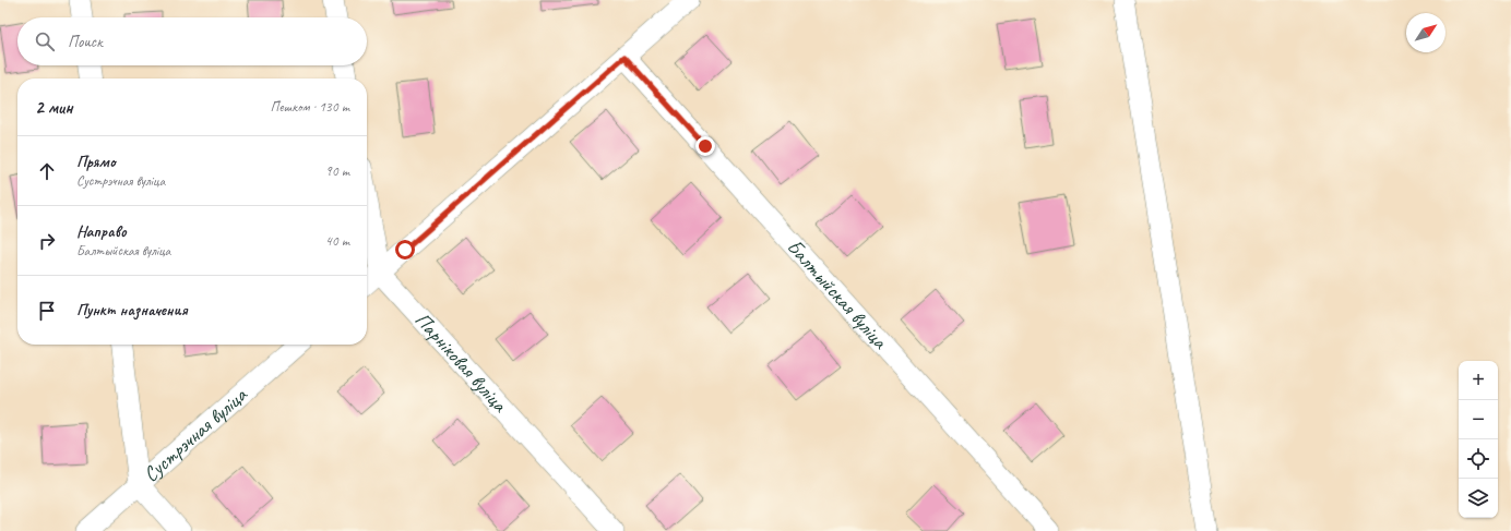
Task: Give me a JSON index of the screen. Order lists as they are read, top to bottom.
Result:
{
  "streets": {
    "street": ["Балтыйская вуліца", "Парніковая вуліца", "Сустрэчная вуліца"]
  },
  "north": "top right",
  "page": {
    "search": "Поиск",
    "heading": ["2 мин", "Пешком · 130 m"],
    "list": [
      ["Прямо", "Сустрэчная вуліца", "90 m"],
      ["Направо", "Балтыйская вуліца", "40 m"],
      "Пункт назначения"
    ],
    "map_buttons": ["+", "−"]
  }
}
